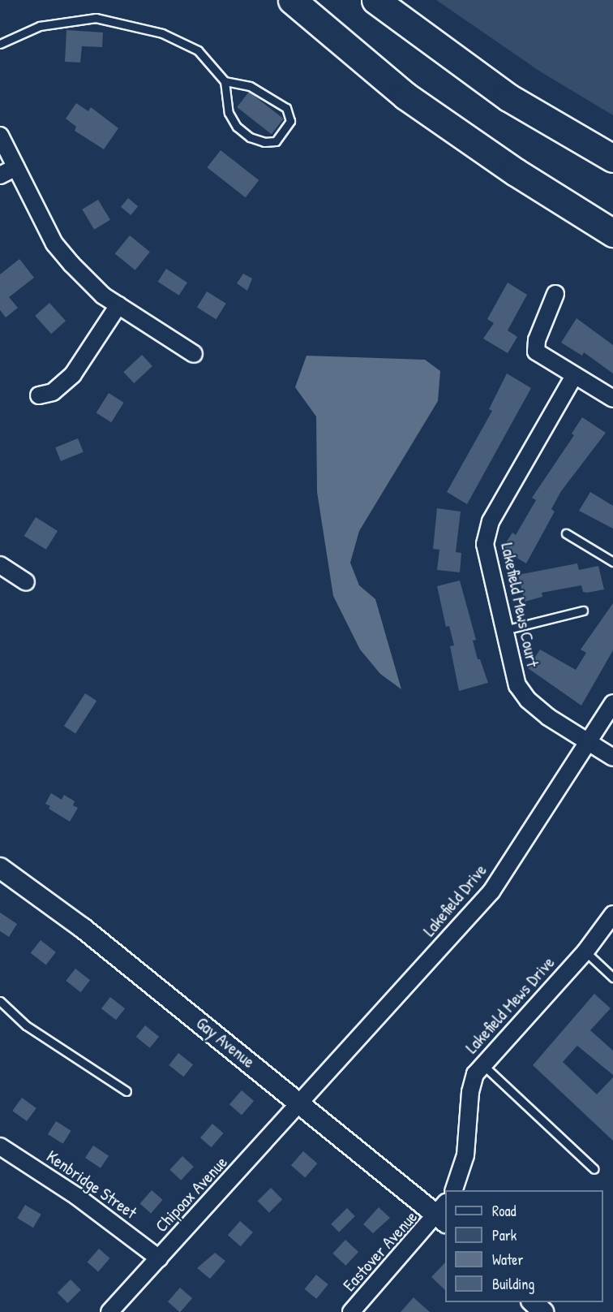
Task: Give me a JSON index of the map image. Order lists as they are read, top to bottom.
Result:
{
  "streets": {
    "street": [
      "Lakefield Mews Court",
      "Lakefield Drive",
      "Lakefield Mews Drive",
      "Gay Avenue",
      "Kenbridge Street",
      "Chipoax Avenue",
      "Eastover Avenue"
    ]
  },
  "crossings": [
    ["Lakefield Mews Court", "Lakefield Drive"],
    ["Lakefield Drive", "Gay Avenue"],
    ["Lakefield Drive", "Chipoax Avenue"],
    ["Gay Avenue", "Chipoax Avenue"],
    ["Gay Avenue", "Eastover Avenue"],
    ["Kenbridge Street", "Chipoax Avenue"]
  ],
  "legend": [
    "Road",
    "Park",
    "Water",
    "Building"
  ]
}
